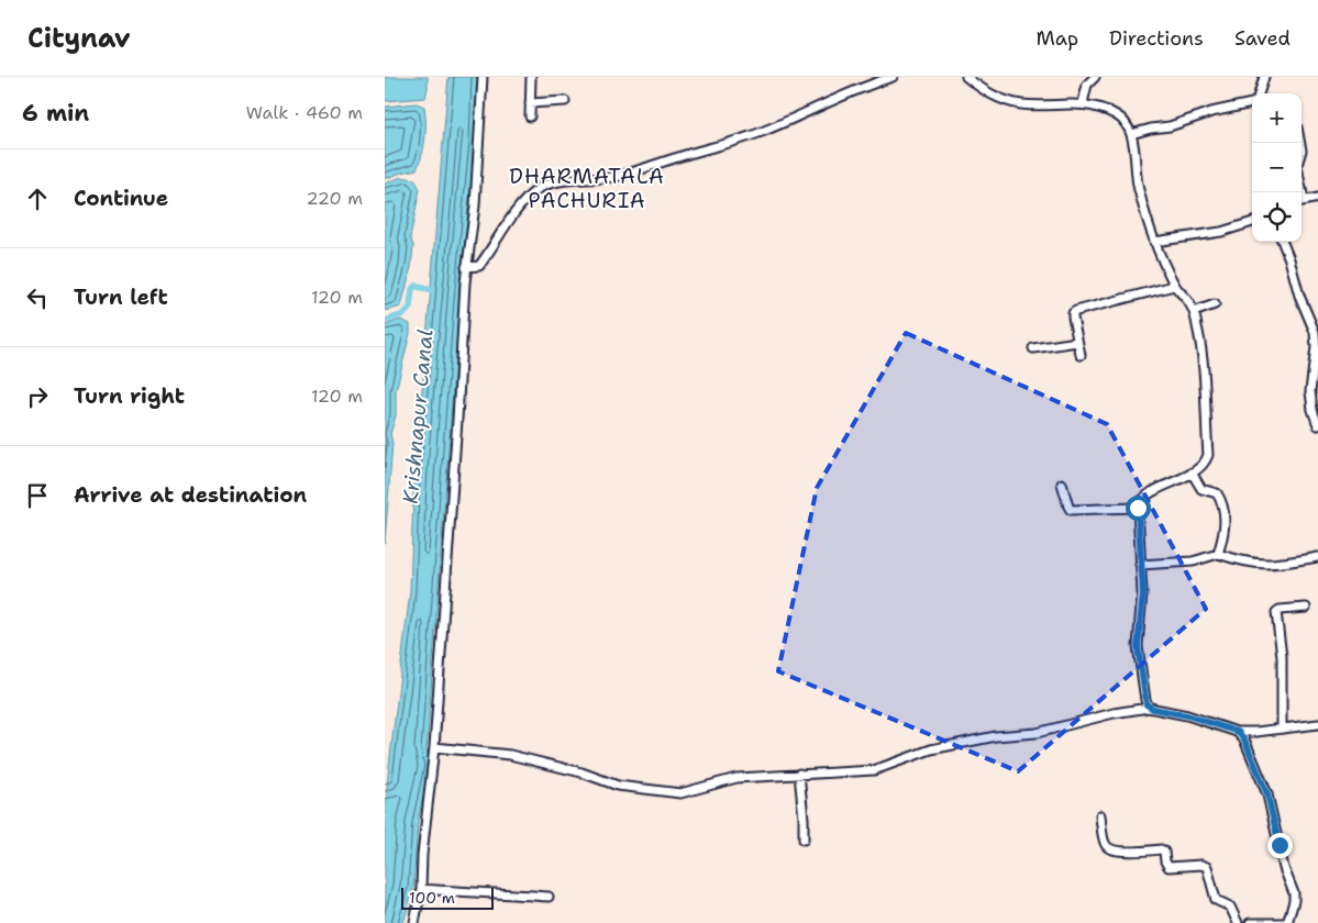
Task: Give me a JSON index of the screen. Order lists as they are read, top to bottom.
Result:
{
  "districts": ["DHARMATALA PACHURIA"],
  "water": ["Krishnapur Canal"],
  "scale_bar": "100 m",
  "page": {
    "header": "Citynav",
    "nav": ["Map", "Directions", "Saved"],
    "heading": ["6 min", "Walk · 460 m"],
    "map_buttons": ["+", "−"],
    "list": [
      ["Continue", "220 m"],
      ["Turn left", "120 m"],
      ["Turn right", "120 m"],
      "Arrive at destination"
    ],
    "scale": "100 m"
  }
}
